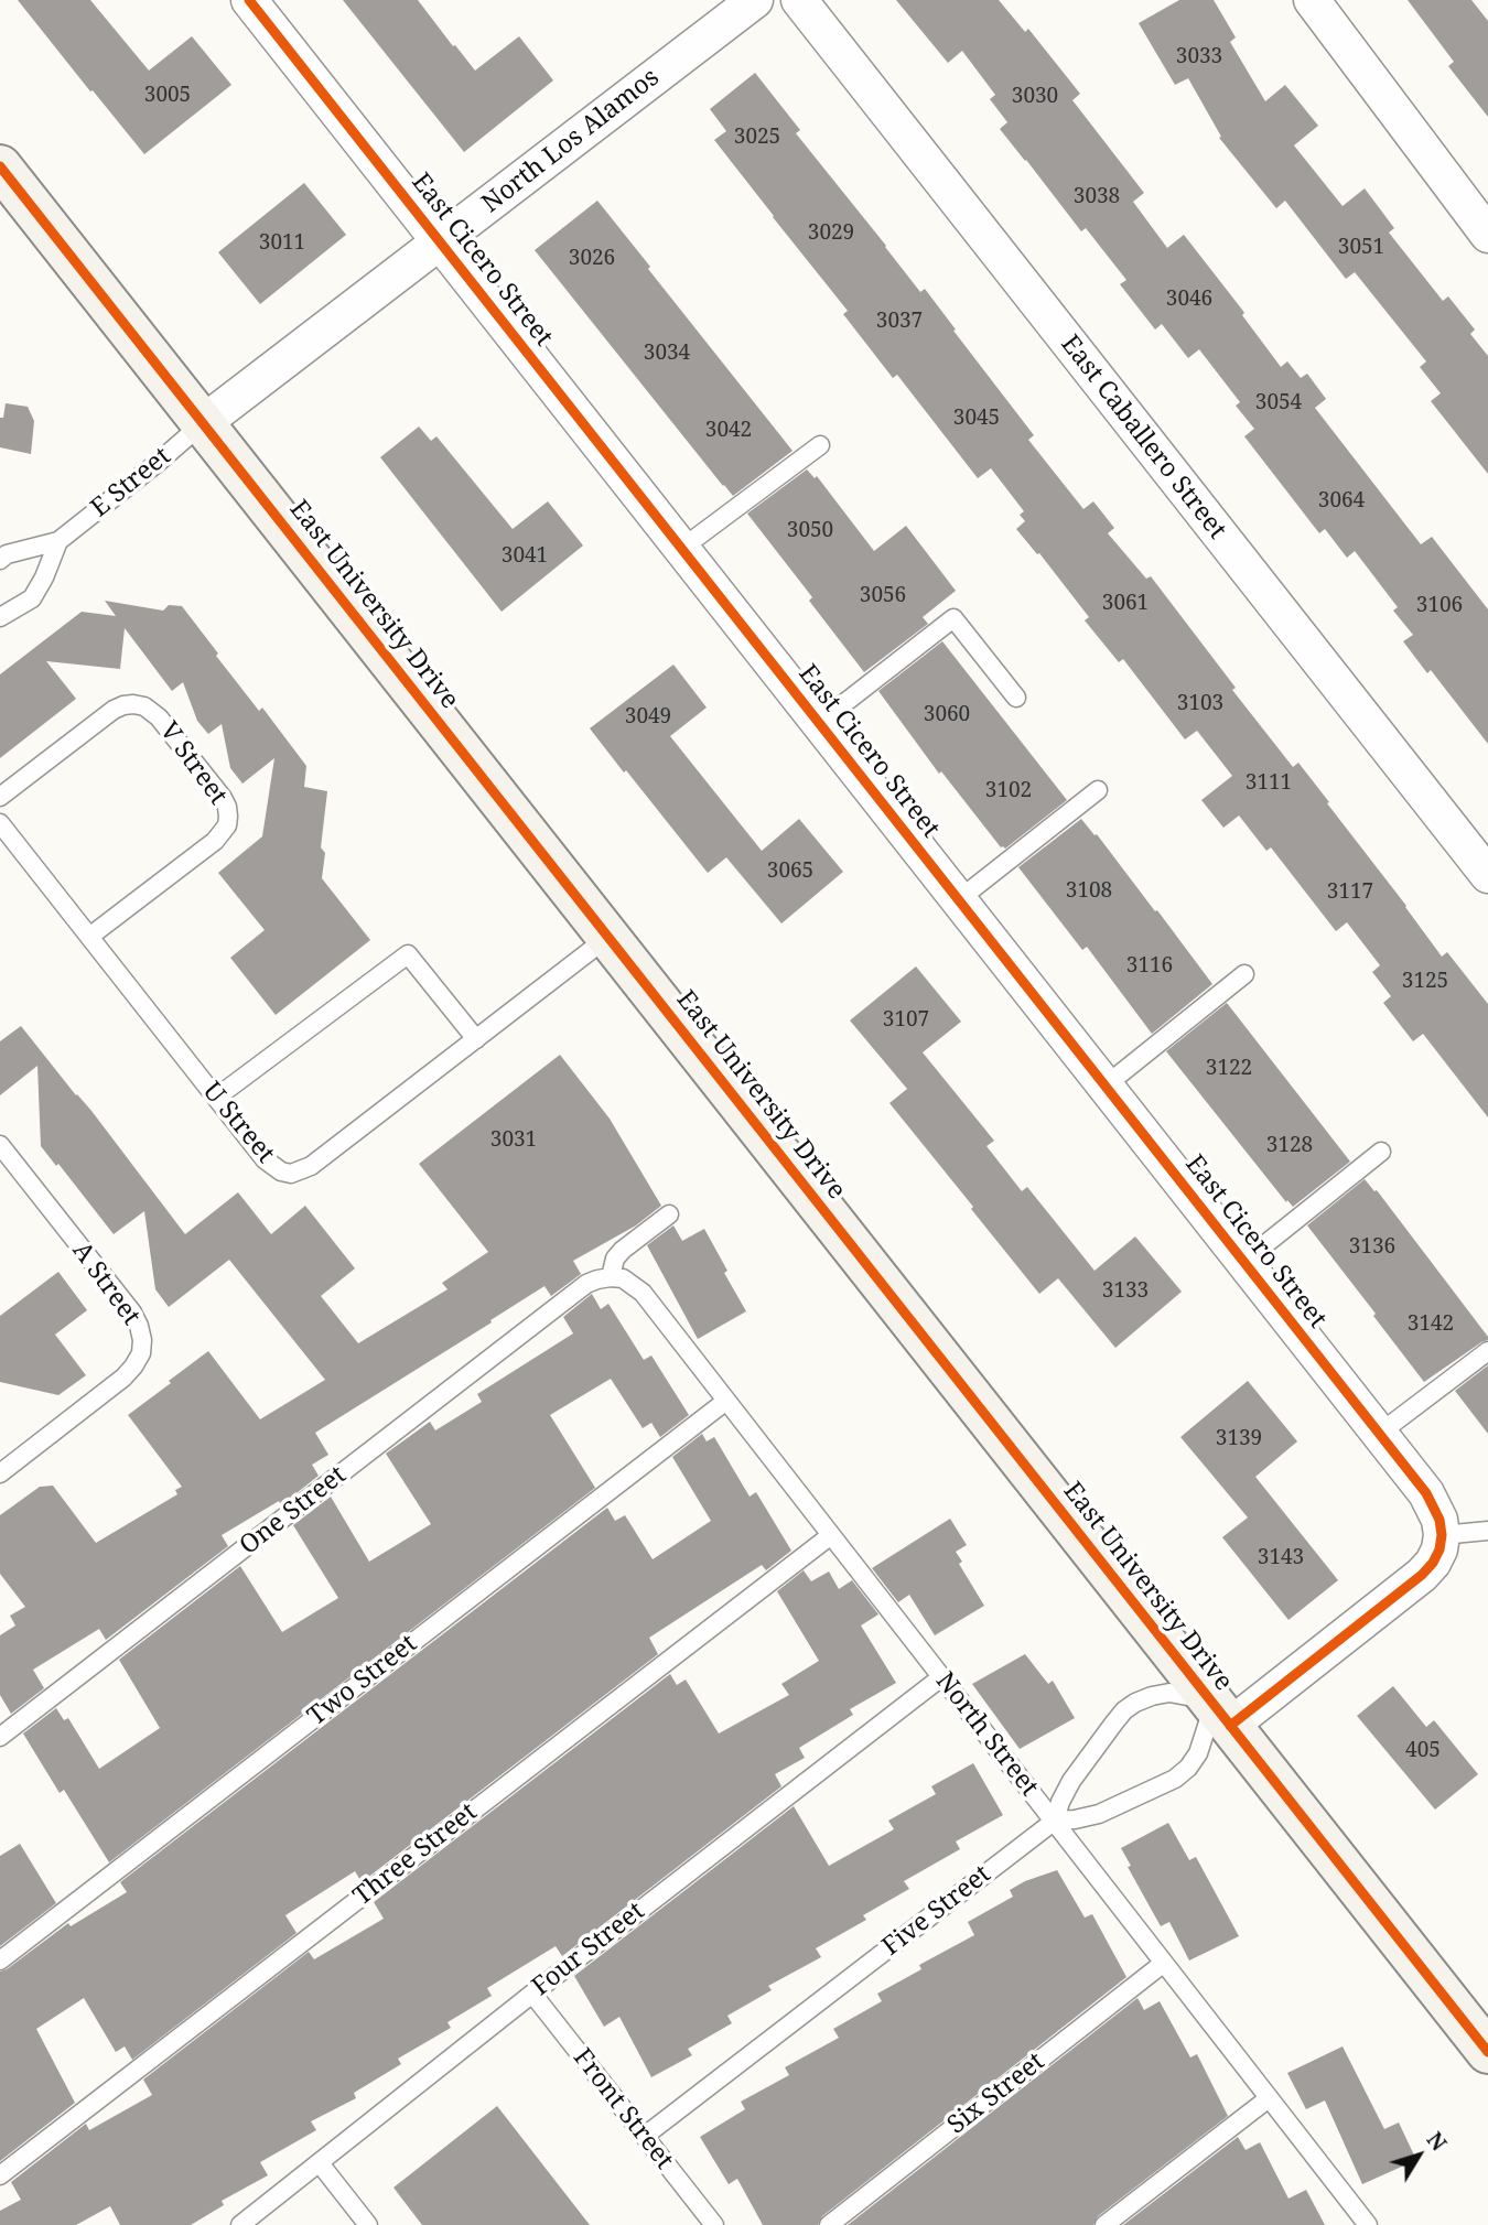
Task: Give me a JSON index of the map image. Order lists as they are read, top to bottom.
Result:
{
  "streets": {
    "main road": ["East University Drive"],
    "street": ["North Los Alamos", "East Cicero Street", "East Caballero Street"],
    "lane": [
      "E Street",
      "V Street",
      "U Street",
      "A Street",
      "One Street",
      "Two Street",
      "North Street",
      "Three Street",
      "Five Street",
      "Four Street",
      "Six Street",
      "Front Street"
    ]
  },
  "crossings": [
    ["North Los Alamos", "East Cicero Street"],
    ["North Los Alamos", "E Street"],
    ["North Los Alamos", "East University Drive"],
    ["E Street", "East University Drive"],
    ["East University Drive", "U Street"],
    ["V Street", "U Street"],
    ["One Street", "North Street"],
    ["Two Street", "North Street"],
    ["North Street", "Three Street"],
    ["North Street", "Five Street"],
    ["North Street", "Four Street"],
    ["North Street", "Six Street"],
    ["Five Street", "Front Street"],
    ["Four Street", "Front Street"]
  ],
  "house_numbers": [
    "3033",
    "3005",
    "3030",
    "3025",
    "3038",
    "3029",
    "3011",
    "3051",
    "3026",
    "3046",
    "3037",
    "3034",
    "3054",
    "3045",
    "3042",
    "3064",
    "3050",
    "3041",
    "3056",
    "3061",
    "3106",
    "3103",
    "3060",
    "3049",
    "3111",
    "3102",
    "3065",
    "3108",
    "3117",
    "3116",
    "3125",
    "3107",
    "3122",
    "3031",
    "3128",
    "3136",
    "3133",
    "3142",
    "3139",
    "3143",
    "405"
  ],
  "north": "top right"
}
